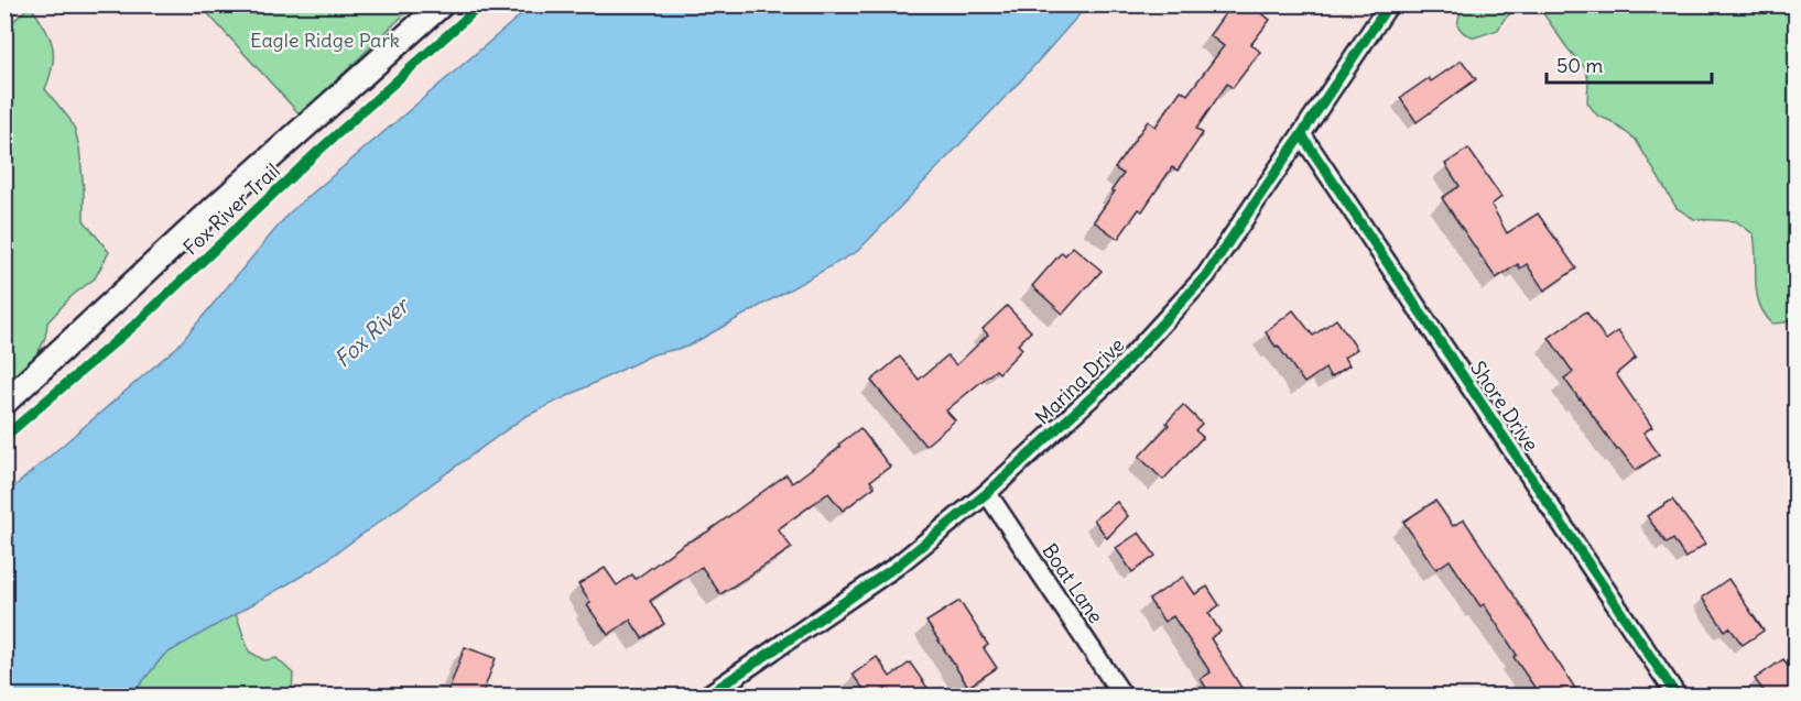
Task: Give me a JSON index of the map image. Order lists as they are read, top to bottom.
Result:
{
  "streets": {
    "street": ["Marina Drive", "Shore Drive", "Boat Lane"],
    "cycle path": ["Fox River Trail"]
  },
  "crossings": [
    ["Marina Drive", "Shore Drive"],
    ["Marina Drive", "Boat Lane"]
  ],
  "water": ["Fox River"],
  "parks": ["Eagle Ridge Park"],
  "scale_bar": "50 m"
}
